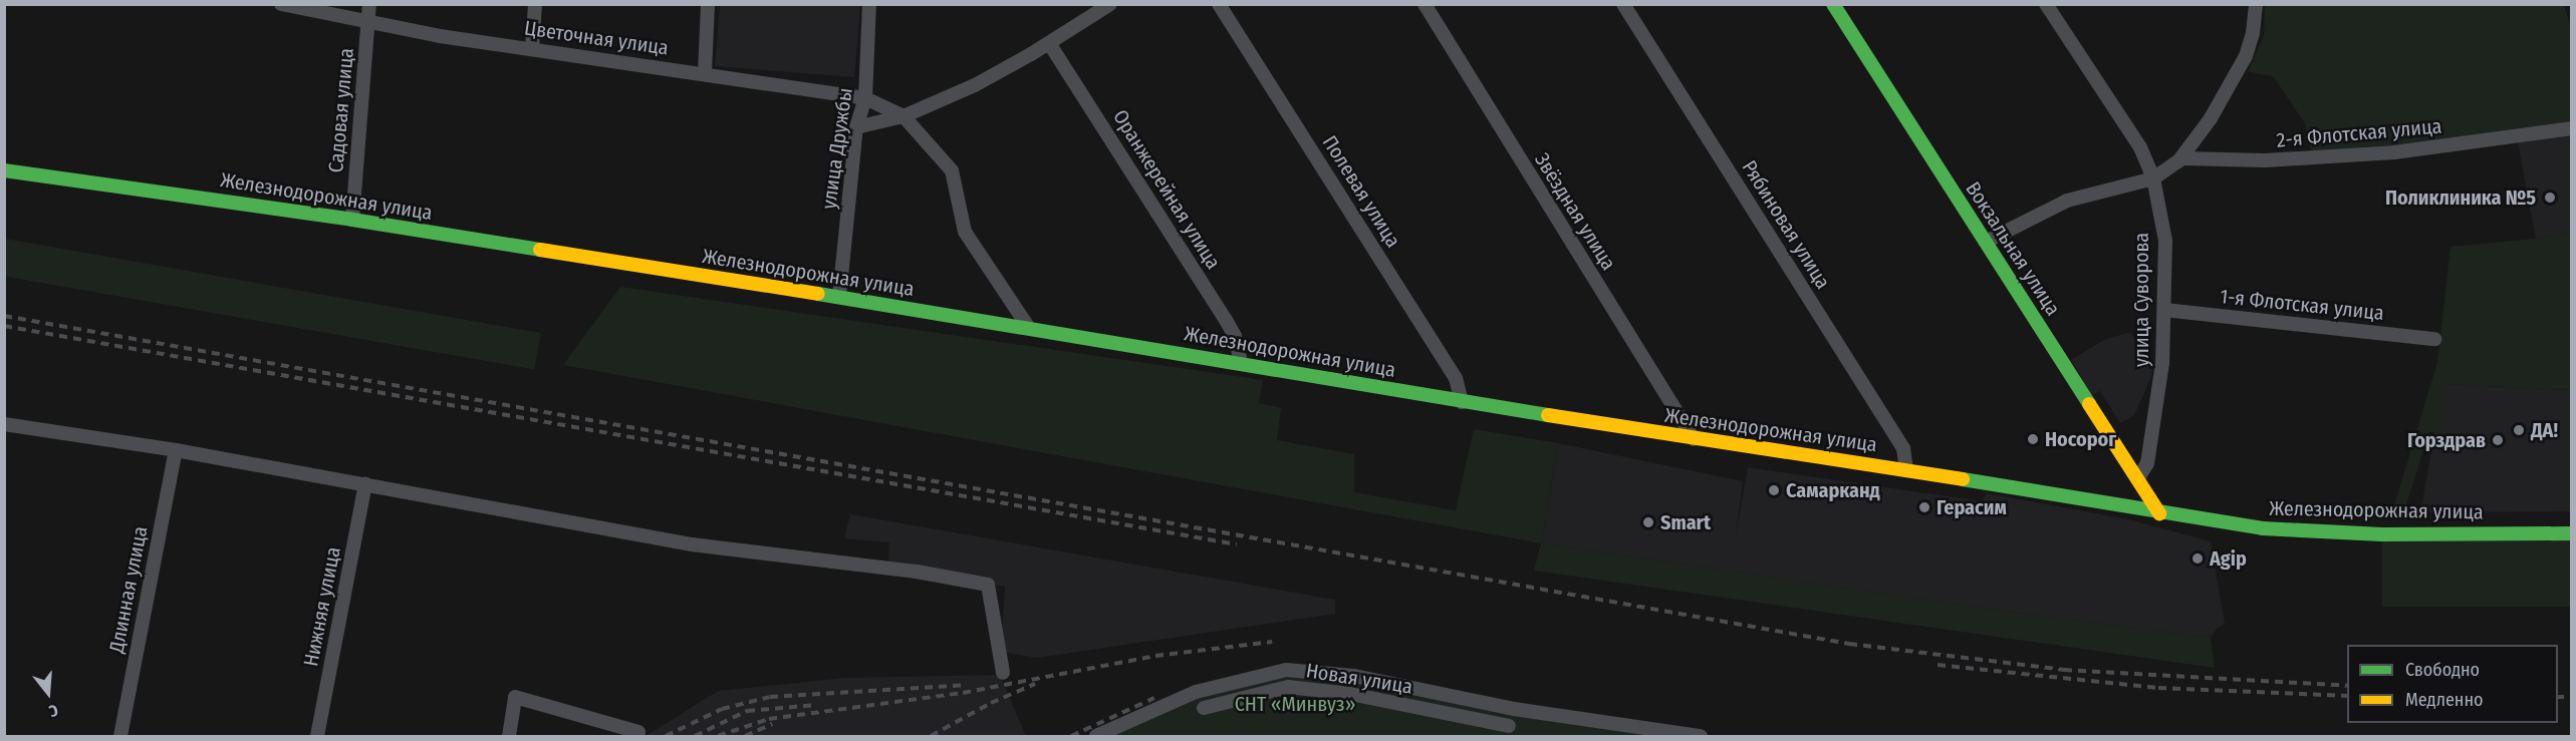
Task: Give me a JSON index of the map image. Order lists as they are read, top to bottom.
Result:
{
  "streets": {
    "main road": ["Железнодорожная улица", "Вокзальная улица"],
    "street": [
      "Цветочная улица",
      "Садовая улица",
      "2-я Флотская улица",
      "улица Дружбы",
      "Оранжерейная улица",
      "Полевая улица",
      "Звёздная улица",
      "Рябиновая улица",
      "улица Суворова",
      "1-я Флотская улица",
      "Длинная улица",
      "Нижняя улица",
      "Новая улица"
    ]
  },
  "crossings": [
    ["Цветочная улица", "Садовая улица"],
    ["Цветочная улица", "улица Дружбы"],
    ["Садовая улица", "Железнодорожная улица"],
    ["улица Дружбы", "Железнодорожная улица"],
    ["Оранжерейная улица", "Железнодорожная улица"],
    ["Полевая улица", "Железнодорожная улица"],
    ["Железнодорожная улица", "Звёздная улица"],
    ["Железнодорожная улица", "Рябиновая улица"],
    ["Железнодорожная улица", "Вокзальная улица"],
    ["Вокзальная улица", "улица Суворова"],
    ["улица Суворова", "1-я Флотская улица"]
  ],
  "parks": ["СНТ «Минвуз»"],
  "places": [
    "Поликлиника №5",
    "ДА!",
    "Носорог",
    "Горздрав",
    "Самарканд",
    "Герасим",
    "Smart",
    "Agip"
  ],
  "legend": ["Свободно", "Медленно"],
  "north": "bottom"
}
